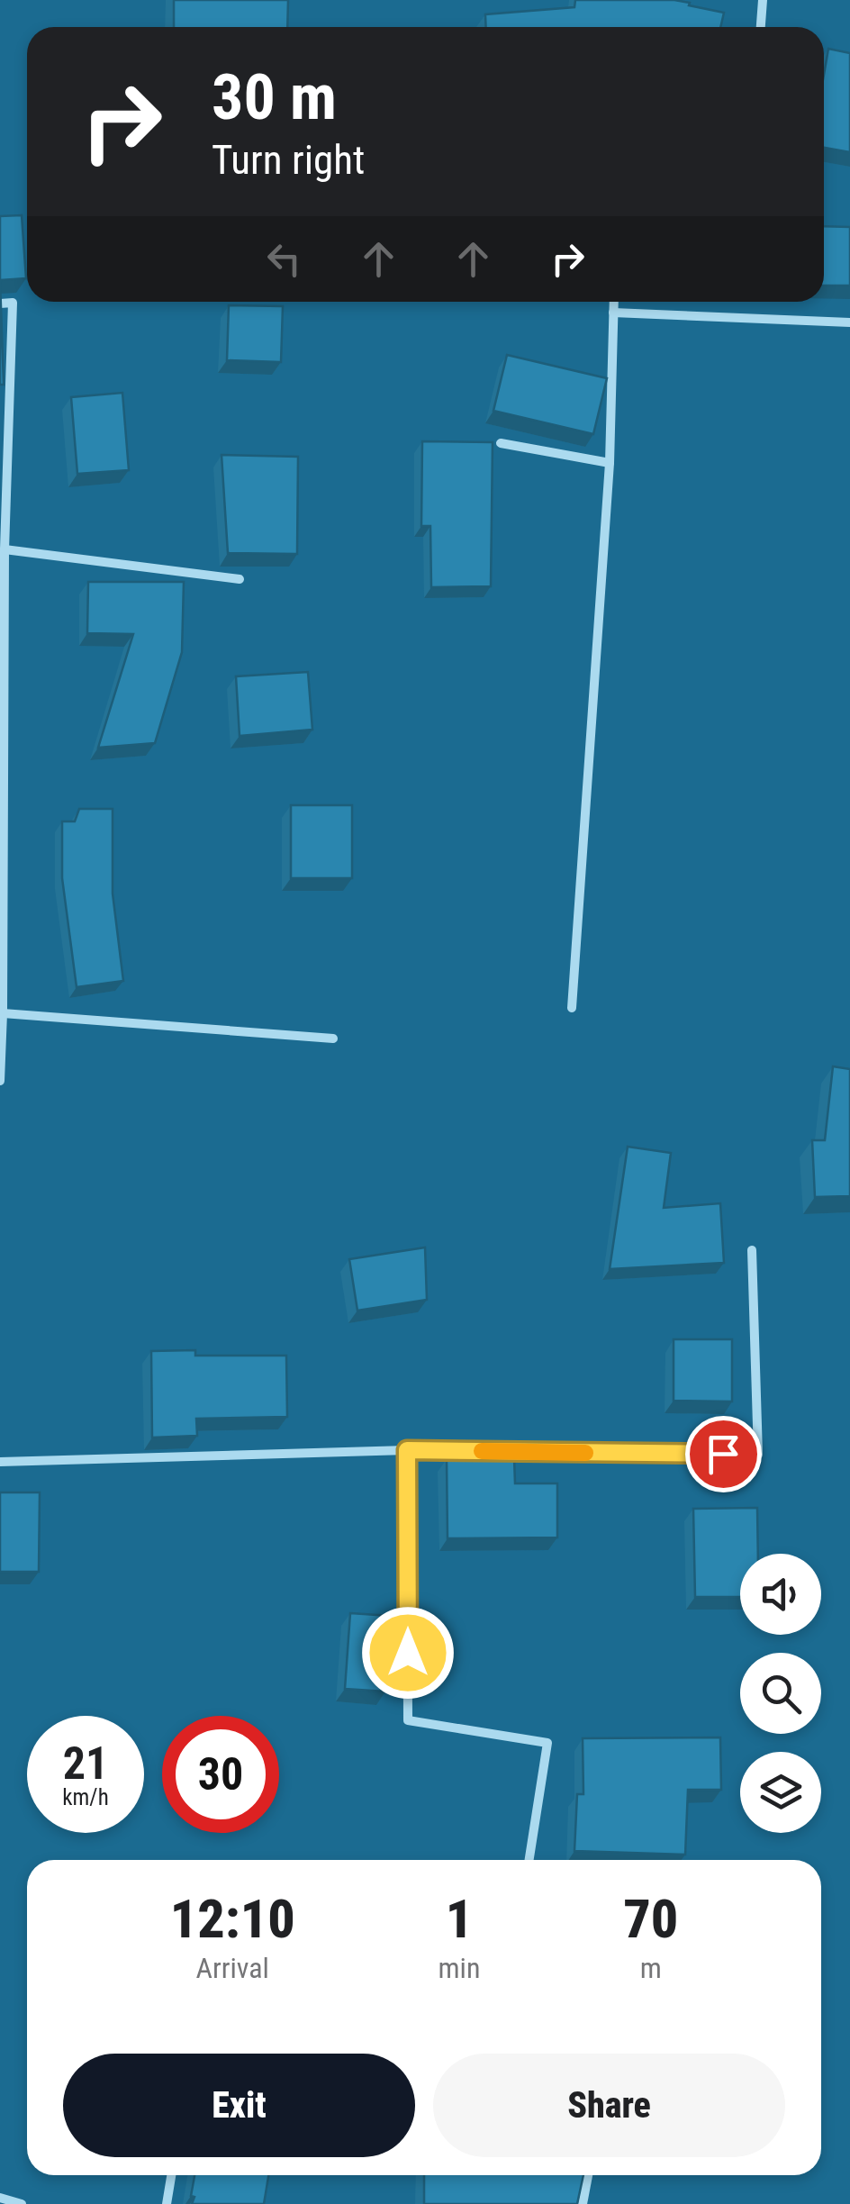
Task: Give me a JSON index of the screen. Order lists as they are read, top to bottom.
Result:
{
  "page": {
    "turn": ["30 m", "Turn right"],
    "speed": "21 km/h",
    "limit": "30",
    "eta": [
      "12:10",
      "Arrival",
      "1",
      "min",
      "70",
      "m"
    ],
    "buttons": ["Exit", "Share"]
  }
}
